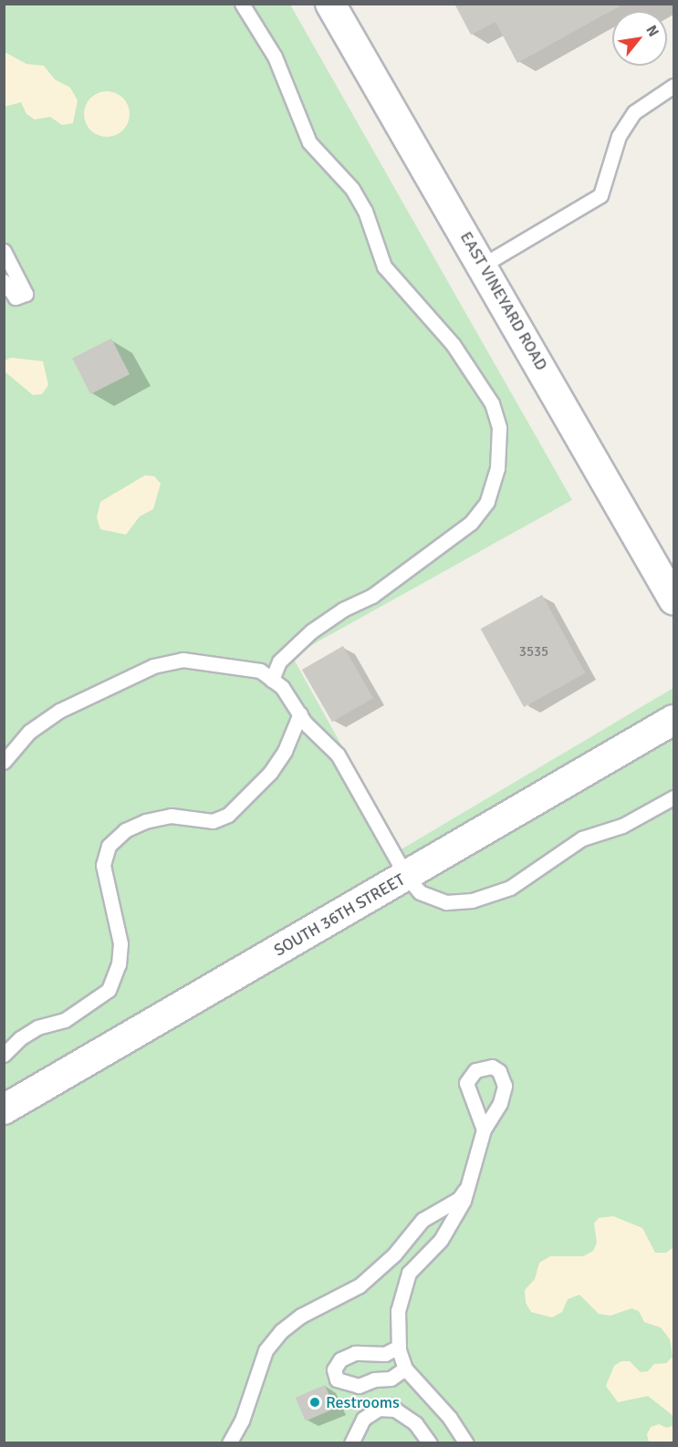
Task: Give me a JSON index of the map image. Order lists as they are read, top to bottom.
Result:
{
  "streets": {
    "street": ["EAST VINEYARD ROAD", "SOUTH 36TH STREET"]
  },
  "places": ["Restrooms"],
  "house_numbers": ["3535"],
  "north": "top right"
}
